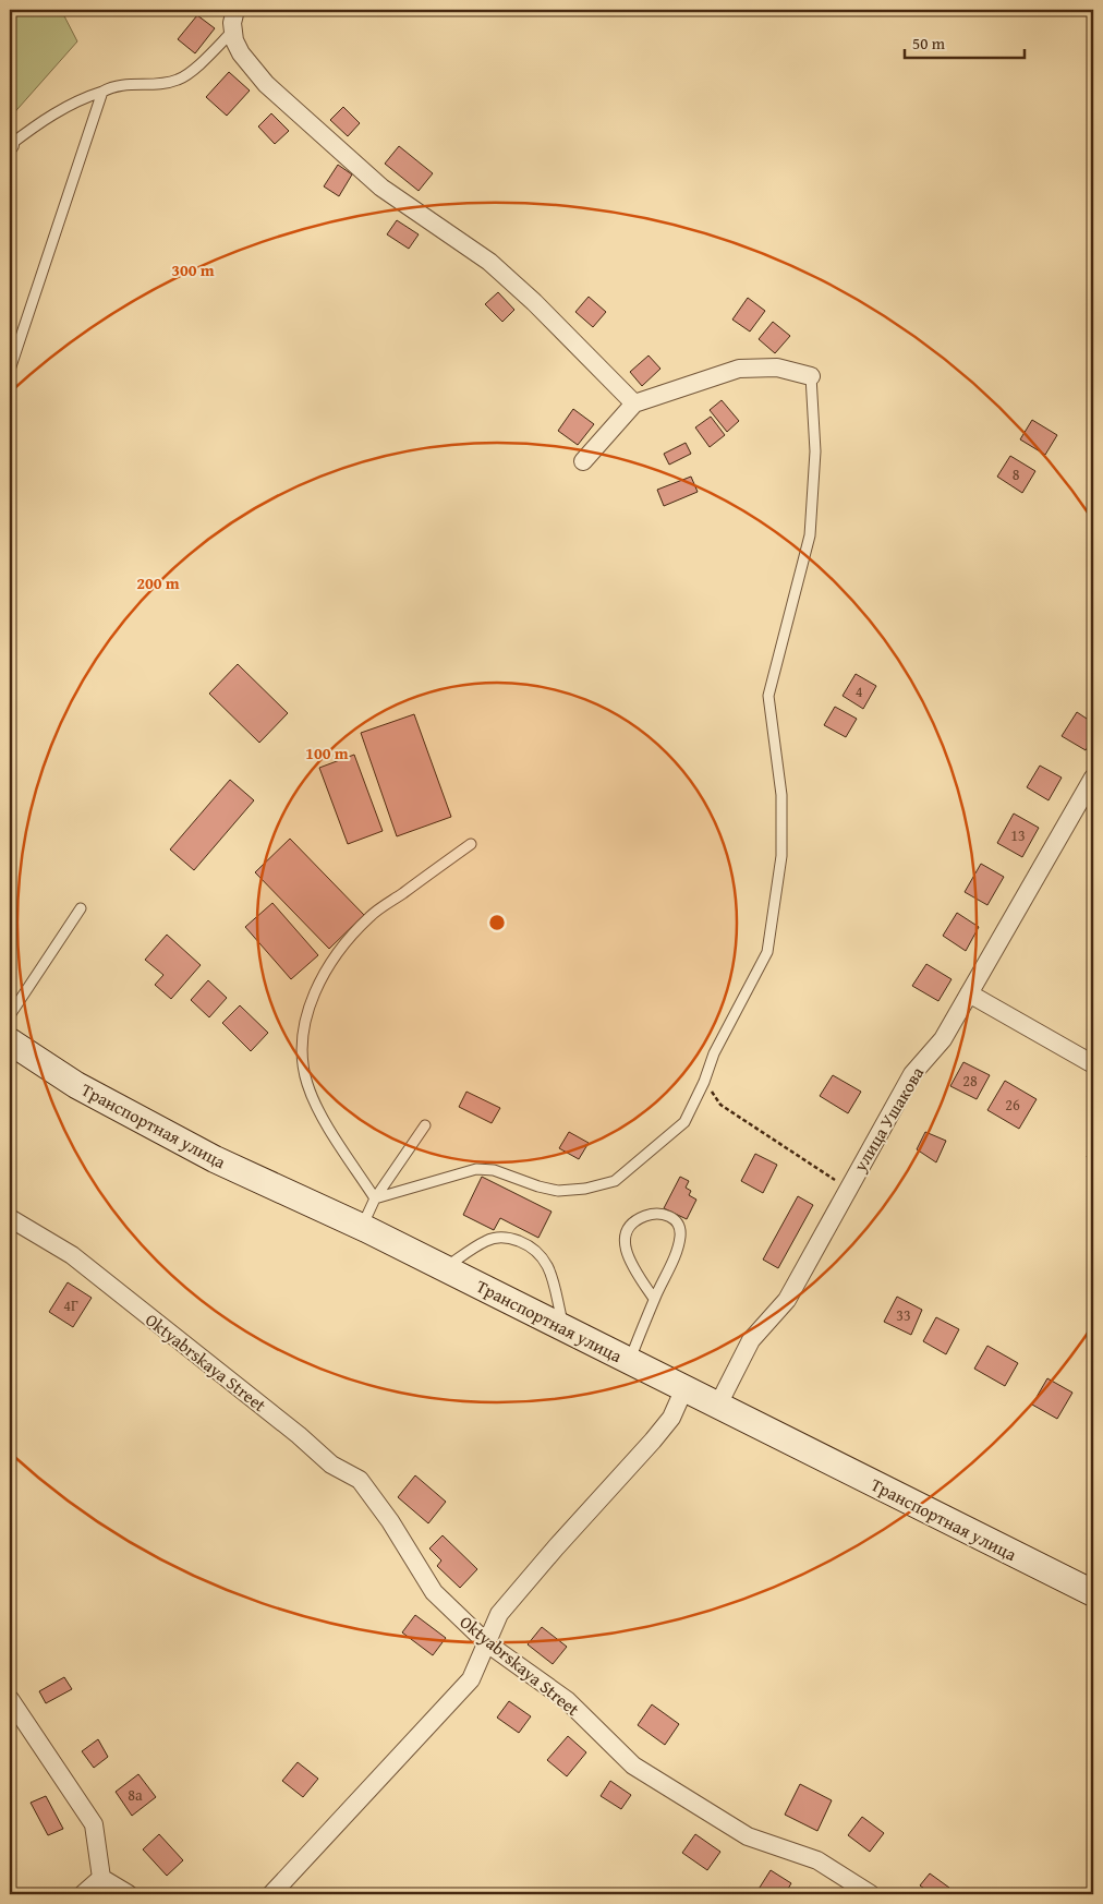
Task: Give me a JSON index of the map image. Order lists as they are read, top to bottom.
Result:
{
  "streets": {
    "main road": ["Транспортная улица"],
    "street": ["улица Ушакова", "Oktyabrskaya Street"]
  },
  "crossings": [
    ["улица Ушакова", "Транспортная улица"]
  ],
  "house_numbers": [
    "8",
    "4",
    "13",
    "28",
    "26",
    "4Г",
    "33",
    "8а"
  ],
  "scale_bar": "50 m",
  "rings": ["300 m", "200 m", "100 m"]
}
